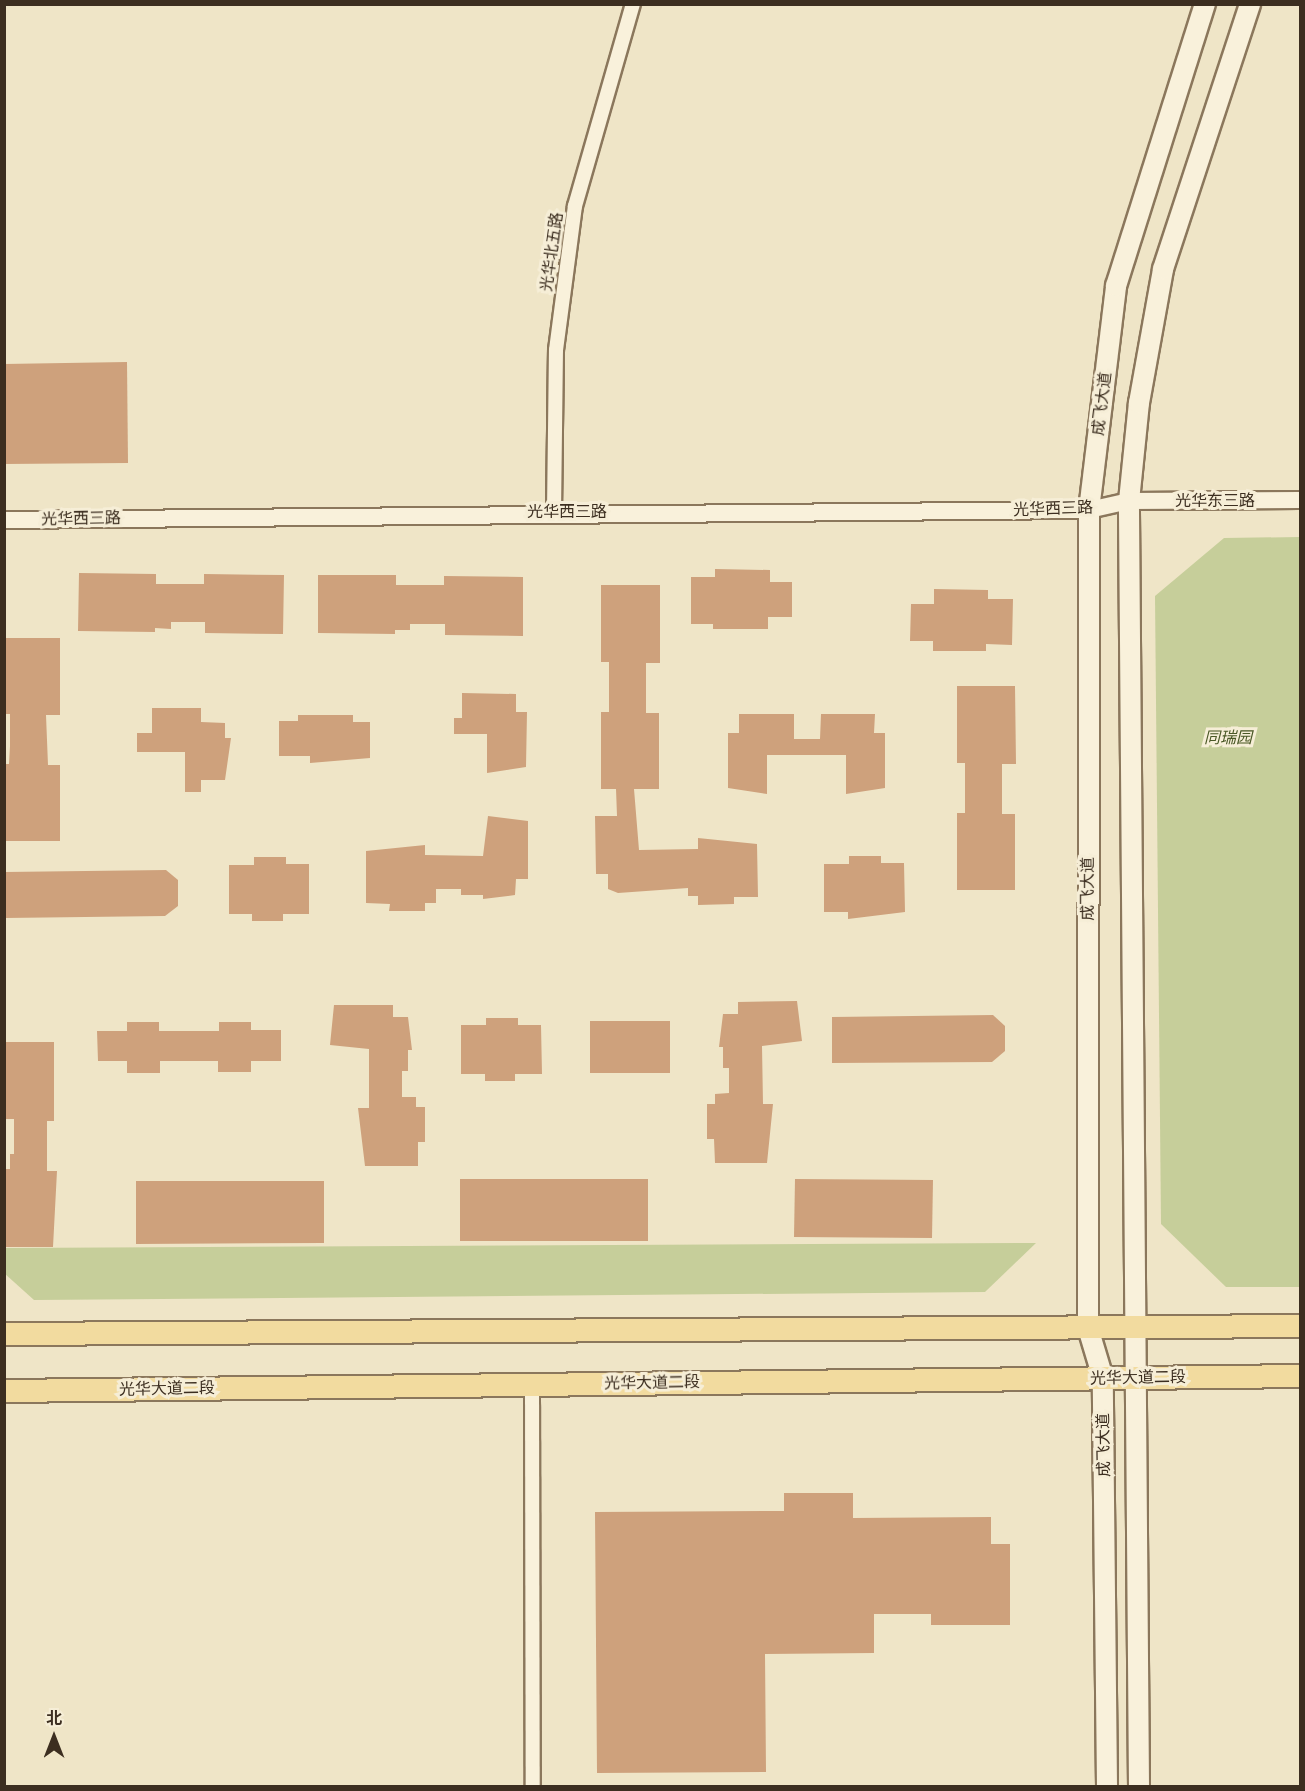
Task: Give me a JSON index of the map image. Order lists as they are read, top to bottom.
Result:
{
  "streets": {
    "main road": ["成飞大道", "光华大道二段"],
    "street": ["光华北五路", "光华东三路", "光华西三路"]
  },
  "crossings": [
    ["光华北五路", "光华西三路"],
    ["成飞大道", "光华东三路"],
    ["成飞大道", "光华西三路"],
    ["成飞大道", "光华大道二段"],
    ["光华东三路", "光华西三路"]
  ],
  "parks": ["同瑞园"],
  "north": "top"
}
